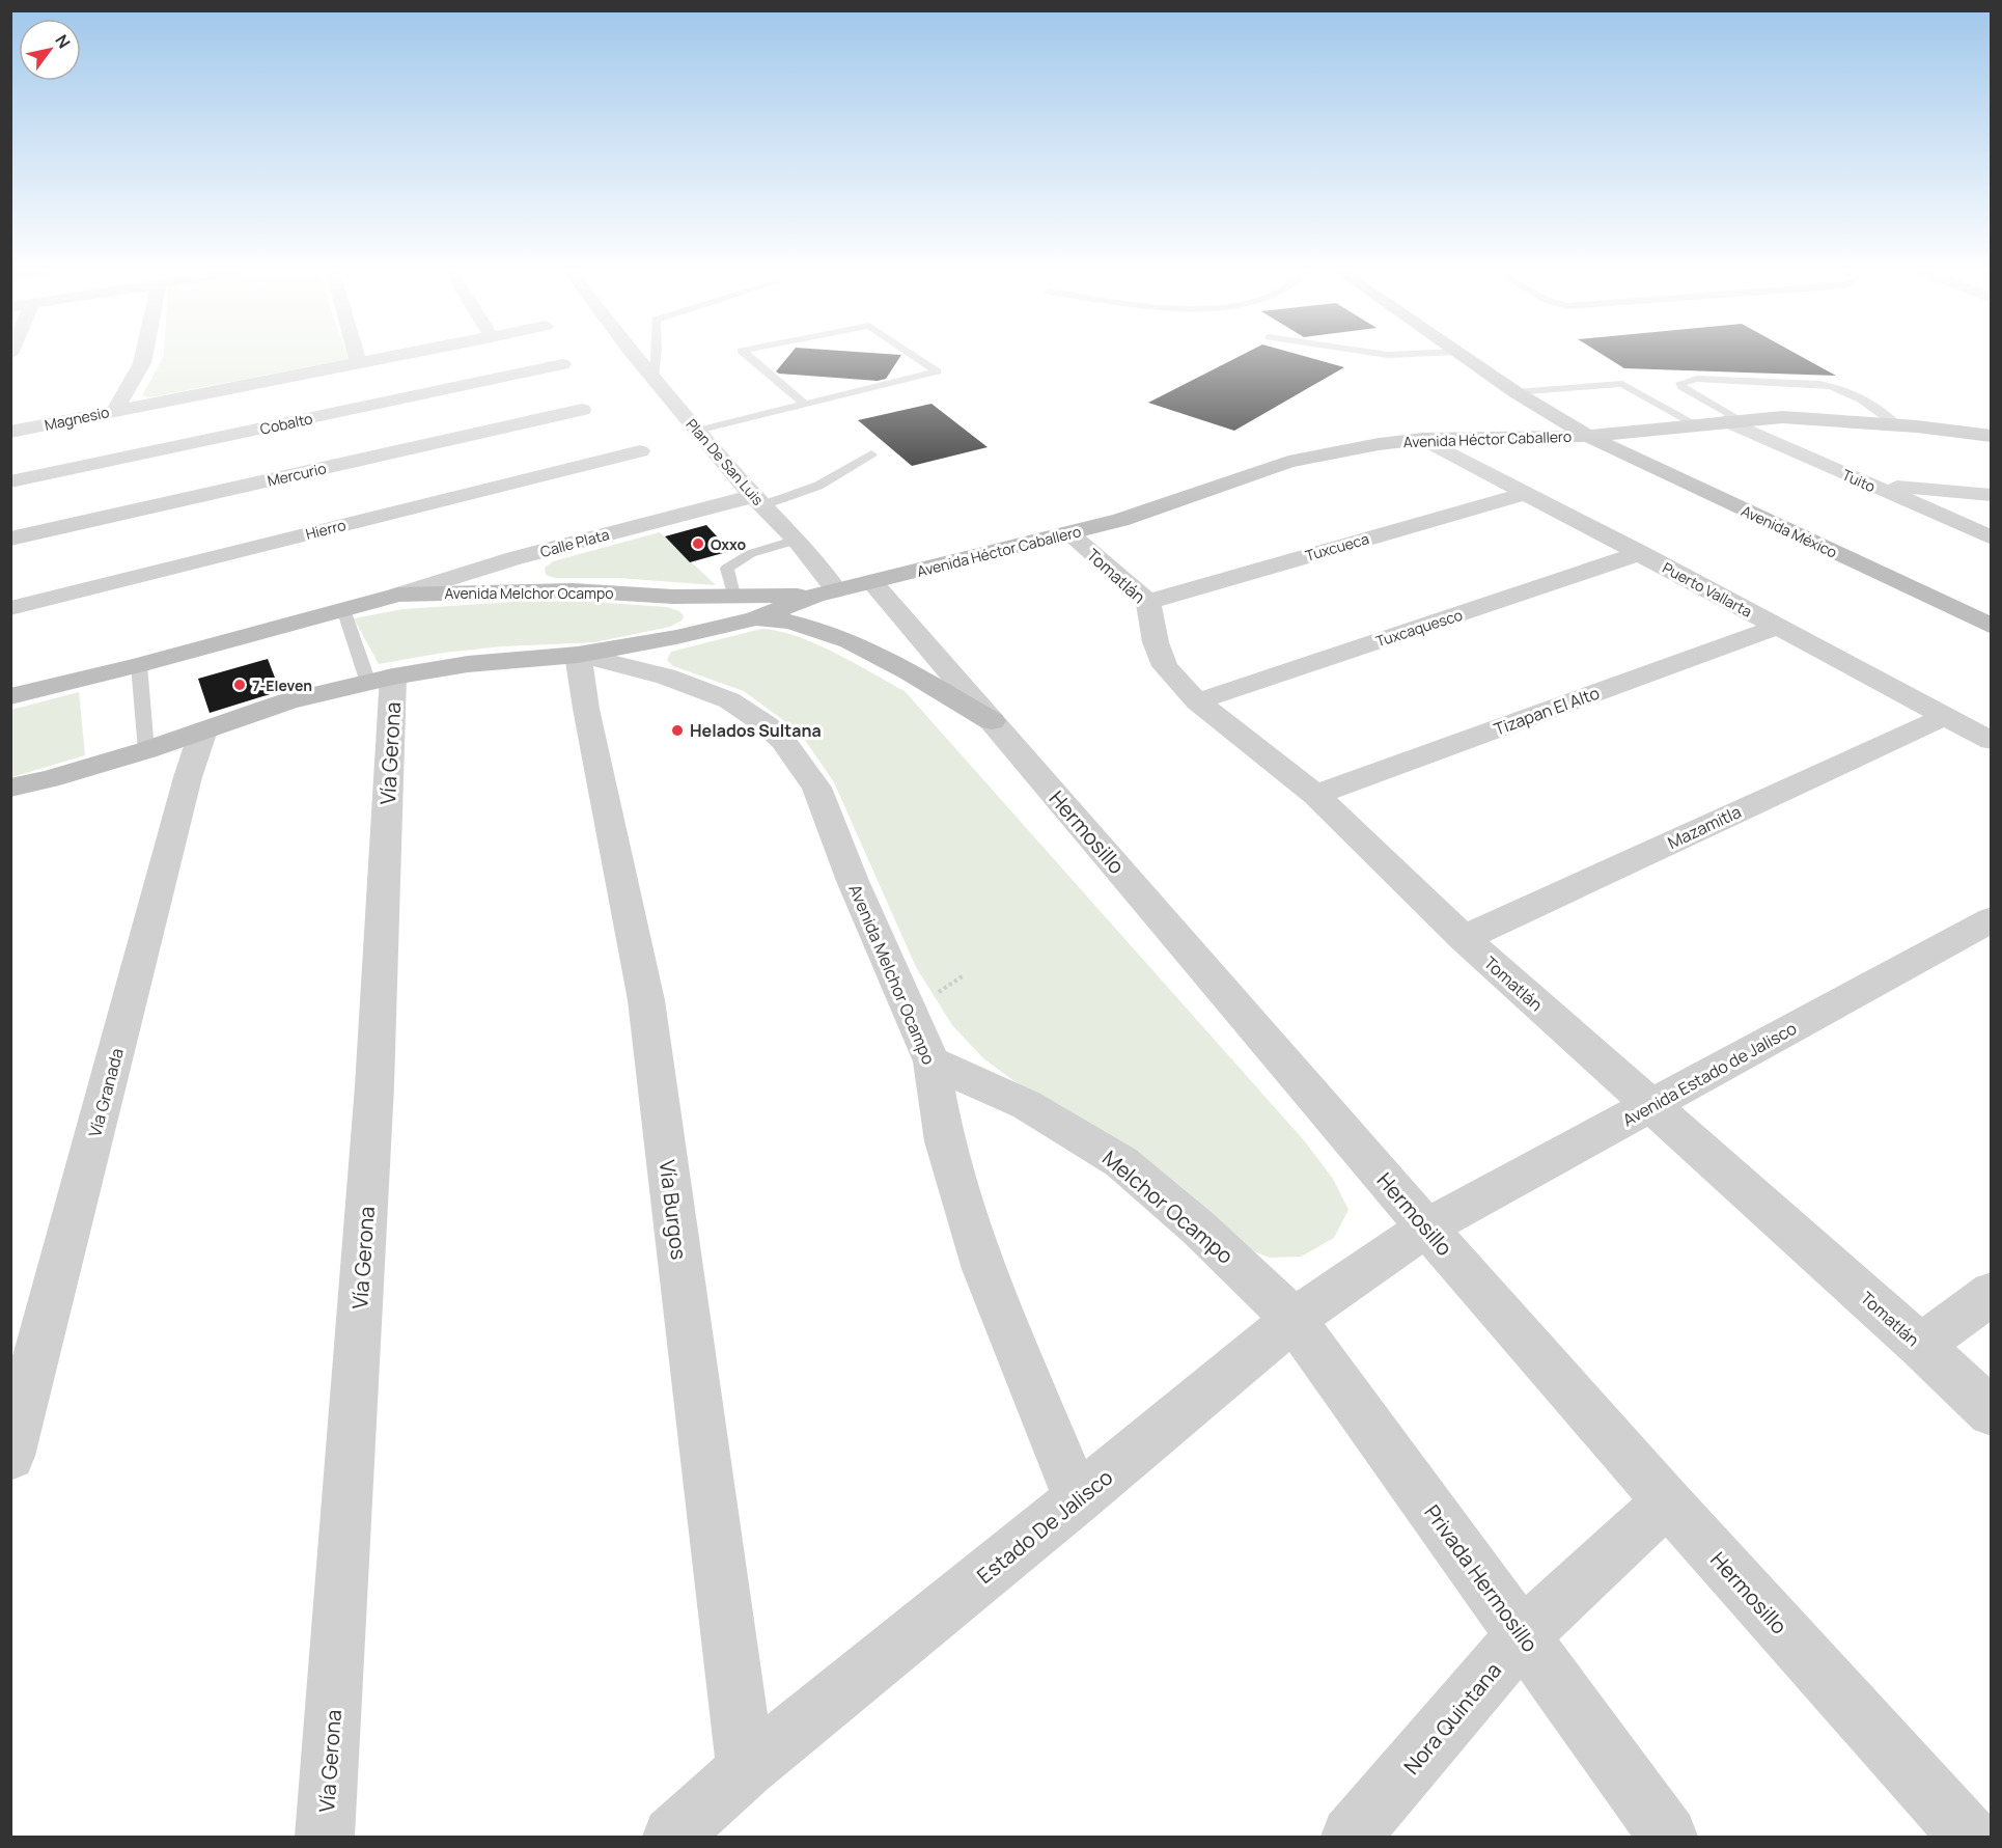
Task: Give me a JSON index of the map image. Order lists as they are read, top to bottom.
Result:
{
  "streets": {
    "main road": ["Avenida Héctor Caballero", "Avenida México", "Avenida Melchor Ocampo"],
    "street": [
      "Magnesio",
      "Cobalto",
      "Plan De San Luis",
      "Mercurio",
      "Tuito",
      "Hierro",
      "Calle Plata",
      "Tuxcueca",
      "Tomatlán",
      "Puerto Vallarta",
      "Tuxcaquesco",
      "Tizapan El Alto",
      "Vía Gerona",
      "Mazamitla",
      "Hermosillo",
      "Avenida Estado de Jalisco",
      "Vía Granada",
      "Melchor Ocampo",
      "Vía Burgos",
      "Estado De Jalisco",
      "Privada Hermosillo",
      "Nora Quintana"
    ]
  },
  "crossings": [
    ["Avenida Héctor Caballero", "Plan De San Luis"],
    ["Avenida Héctor Caballero", "Tuito"],
    ["Avenida Héctor Caballero", "Avenida México"],
    ["Avenida Héctor Caballero", "Tomatlán"],
    ["Avenida Héctor Caballero", "Puerto Vallarta"],
    ["Avenida Héctor Caballero", "Avenida Melchor Ocampo"],
    ["Avenida Héctor Caballero", "Hermosillo"],
    ["Plan De San Luis", "Calle Plata"],
    ["Plan De San Luis", "Avenida Melchor Ocampo"],
    ["Plan De San Luis", "Hermosillo"],
    ["Calle Plata", "Avenida Melchor Ocampo"],
    ["Tuxcueca", "Tomatlán"],
    ["Tuxcueca", "Puerto Vallarta"],
    ["Tomatlán", "Tuxcaquesco"],
    ["Tomatlán", "Tizapan El Alto"],
    ["Tomatlán", "Mazamitla"],
    ["Tomatlán", "Avenida Estado de Jalisco"],
    ["Puerto Vallarta", "Tuxcaquesco"],
    ["Puerto Vallarta", "Tizapan El Alto"],
    ["Puerto Vallarta", "Mazamitla"],
    ["Avenida Melchor Ocampo", "Vía Gerona"],
    ["Avenida Melchor Ocampo", "Hermosillo"],
    ["Avenida Melchor Ocampo", "Vía Granada"],
    ["Avenida Melchor Ocampo", "Melchor Ocampo"],
    ["Avenida Melchor Ocampo", "Vía Burgos"],
    ["Avenida Melchor Ocampo", "Estado De Jalisco"],
    ["Hermosillo", "Avenida Estado de Jalisco"],
    ["Hermosillo", "Estado De Jalisco"],
    ["Hermosillo", "Nora Quintana"],
    ["Avenida Estado de Jalisco", "Estado De Jalisco"],
    ["Melchor Ocampo", "Estado De Jalisco"],
    ["Melchor Ocampo", "Privada Hermosillo"],
    ["Vía Burgos", "Estado De Jalisco"],
    ["Estado De Jalisco", "Privada Hermosillo"],
    ["Privada Hermosillo", "Nora Quintana"]
  ],
  "places": ["Oxxo", "7-Eleven", "Helados Sultana"],
  "north": "top right"
}
